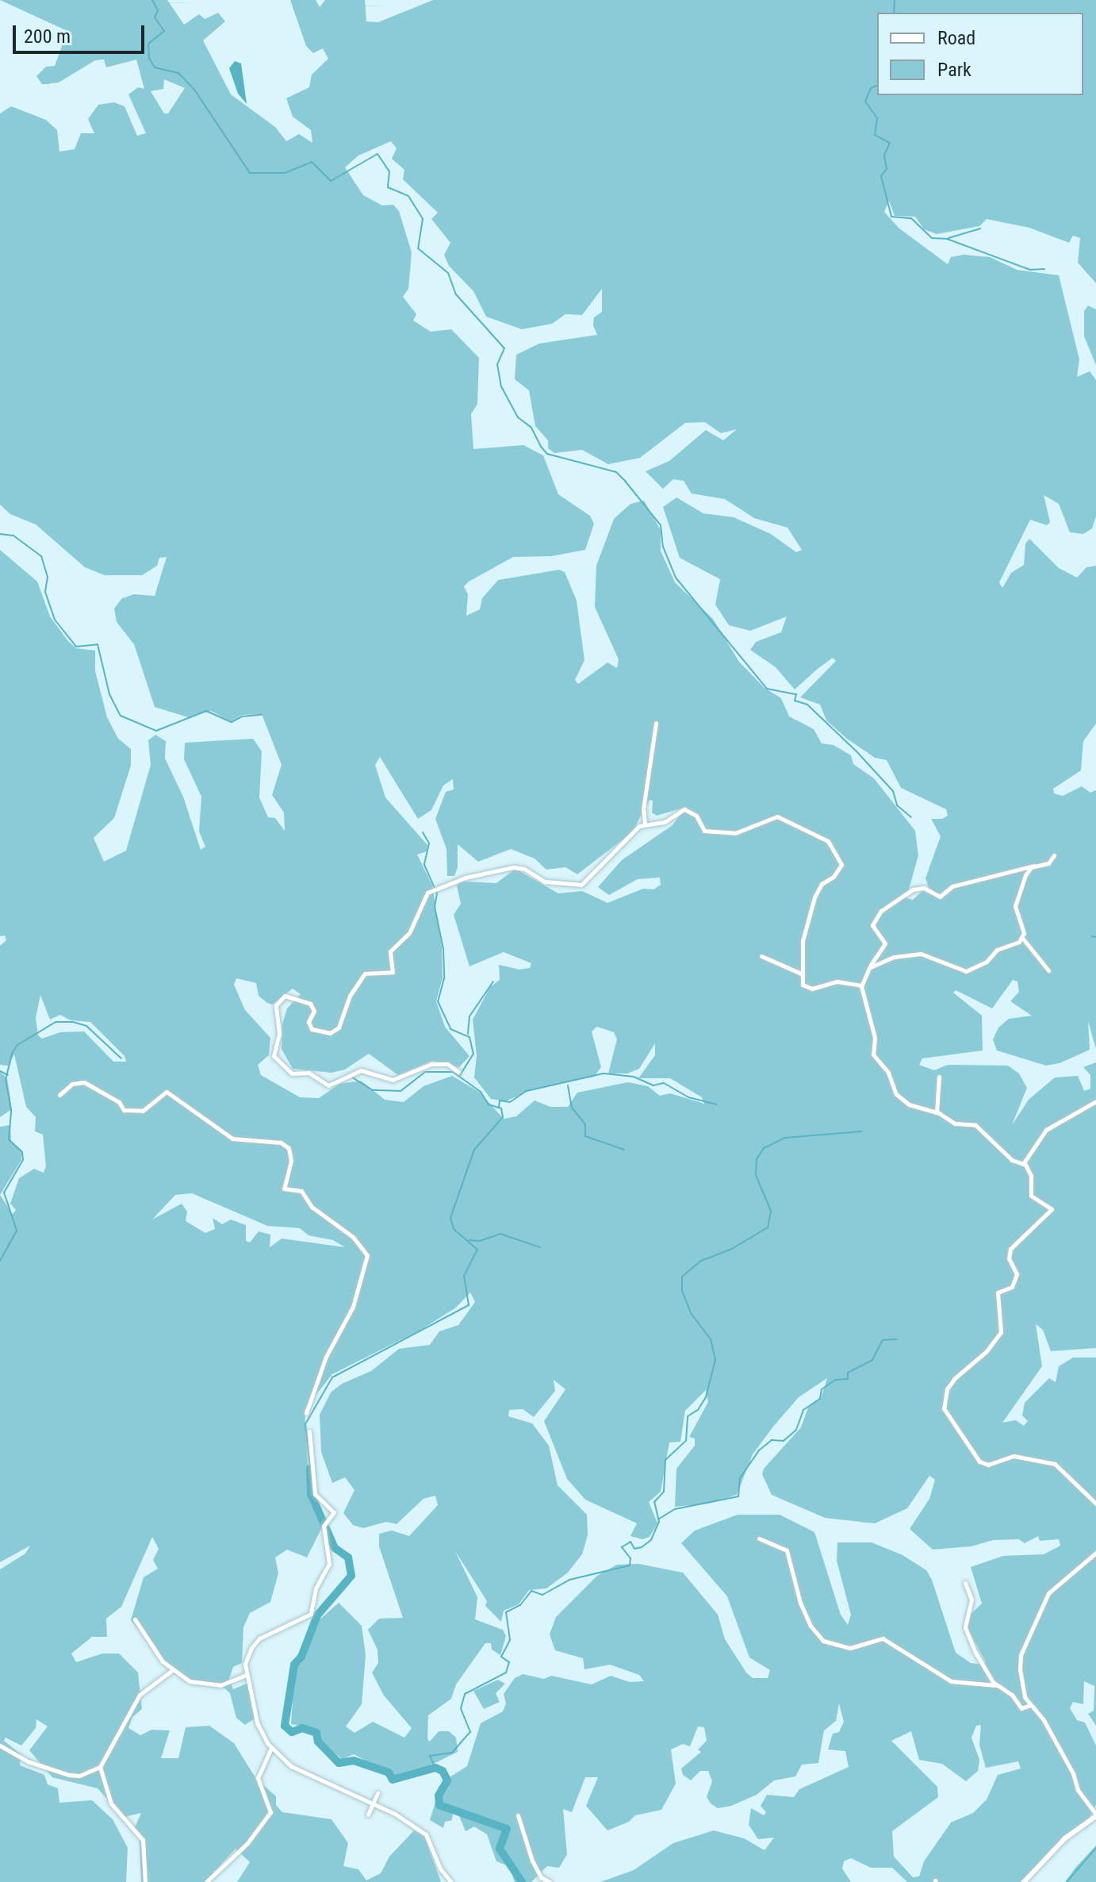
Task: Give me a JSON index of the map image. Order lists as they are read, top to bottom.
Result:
{
  "legend": ["Road", "Park"],
  "scale_bar": "200 m"
}
